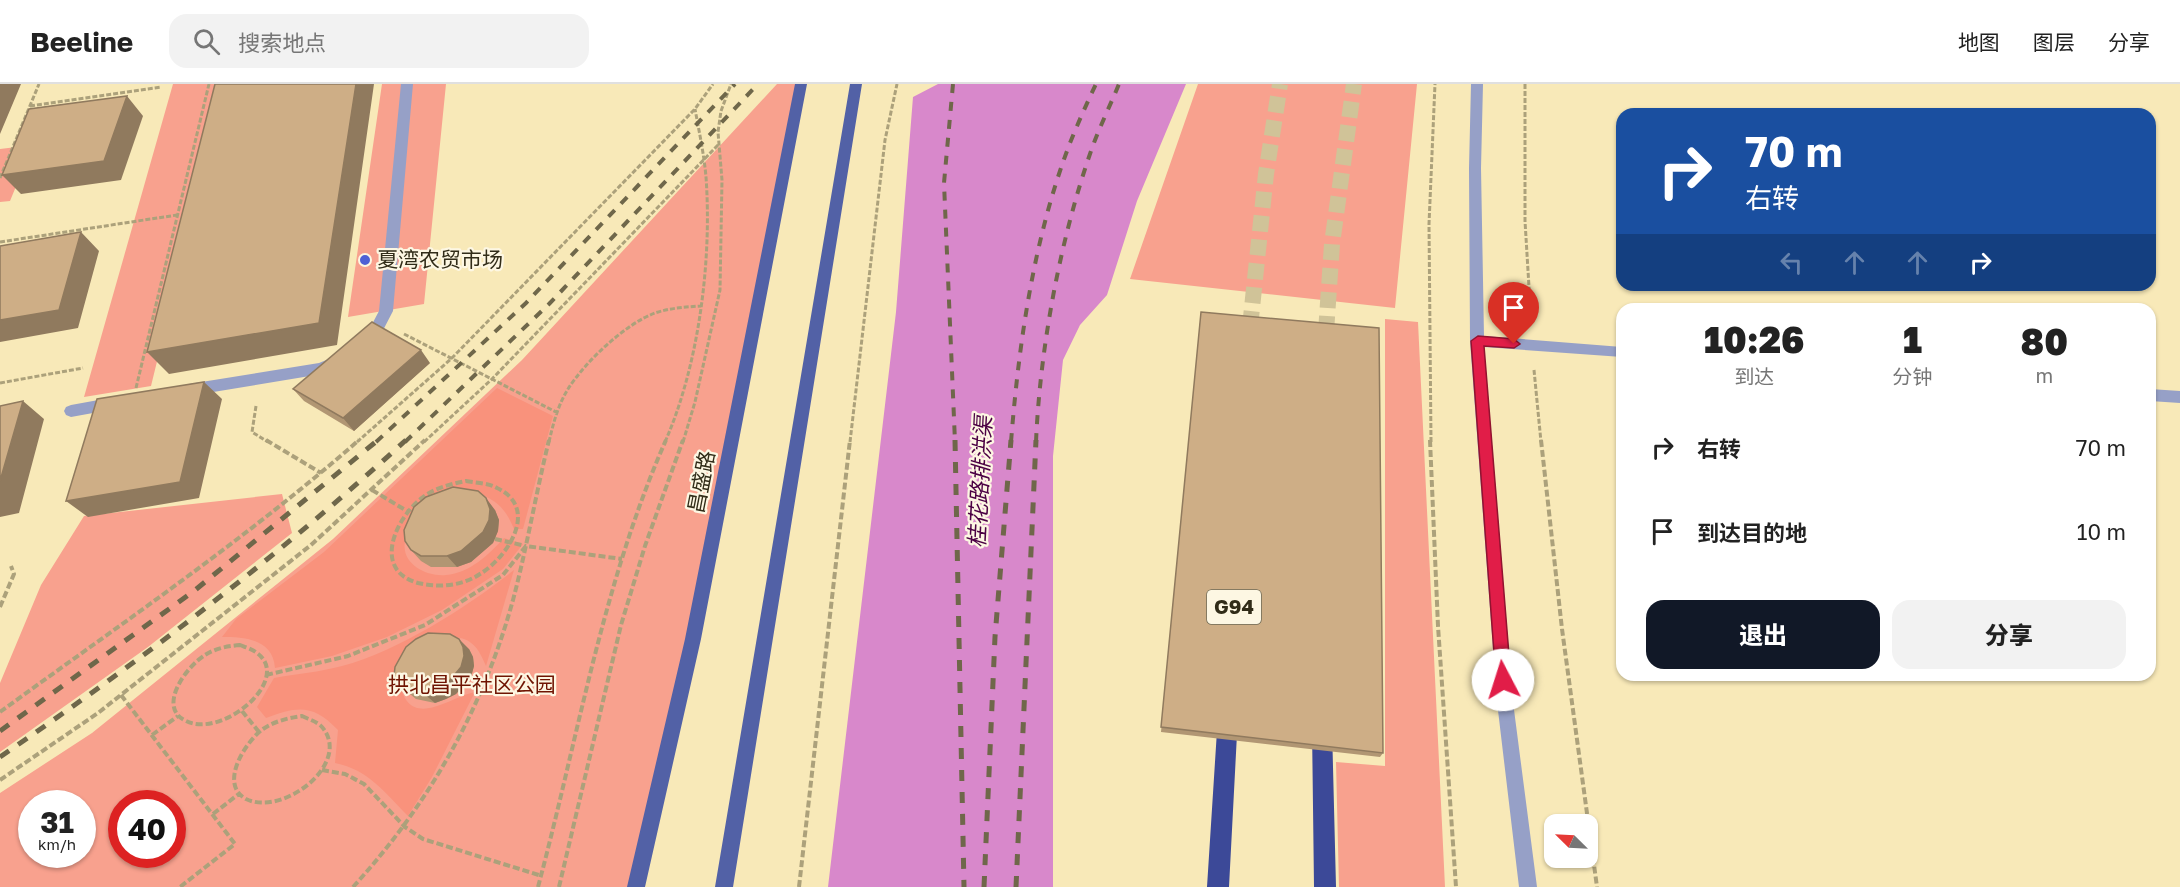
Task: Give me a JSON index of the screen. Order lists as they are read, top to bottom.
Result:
{
  "streets": {
    "main road": ["昌盛路"]
  },
  "water": ["桂花路排洪渠"],
  "parks": ["拱北昌平社区公园"],
  "places": ["夏湾农贸市场"],
  "north": "top left",
  "page": {
    "header": "Beeline",
    "search": "搜索地点",
    "nav": ["地图", "图层", "分享"],
    "turn": ["70 m", "右转"],
    "eta": [
      "10:26",
      "到达",
      "1",
      "分钟",
      "80",
      "m"
    ],
    "list": [
      {
        "name": "右转",
        "value": "70 m"
      },
      {
        "name": "到达目的地",
        "value": "10 m"
      }
    ],
    "buttons": ["退出", "分享"],
    "speed": "31 km/h",
    "limit": "40"
  }
}
